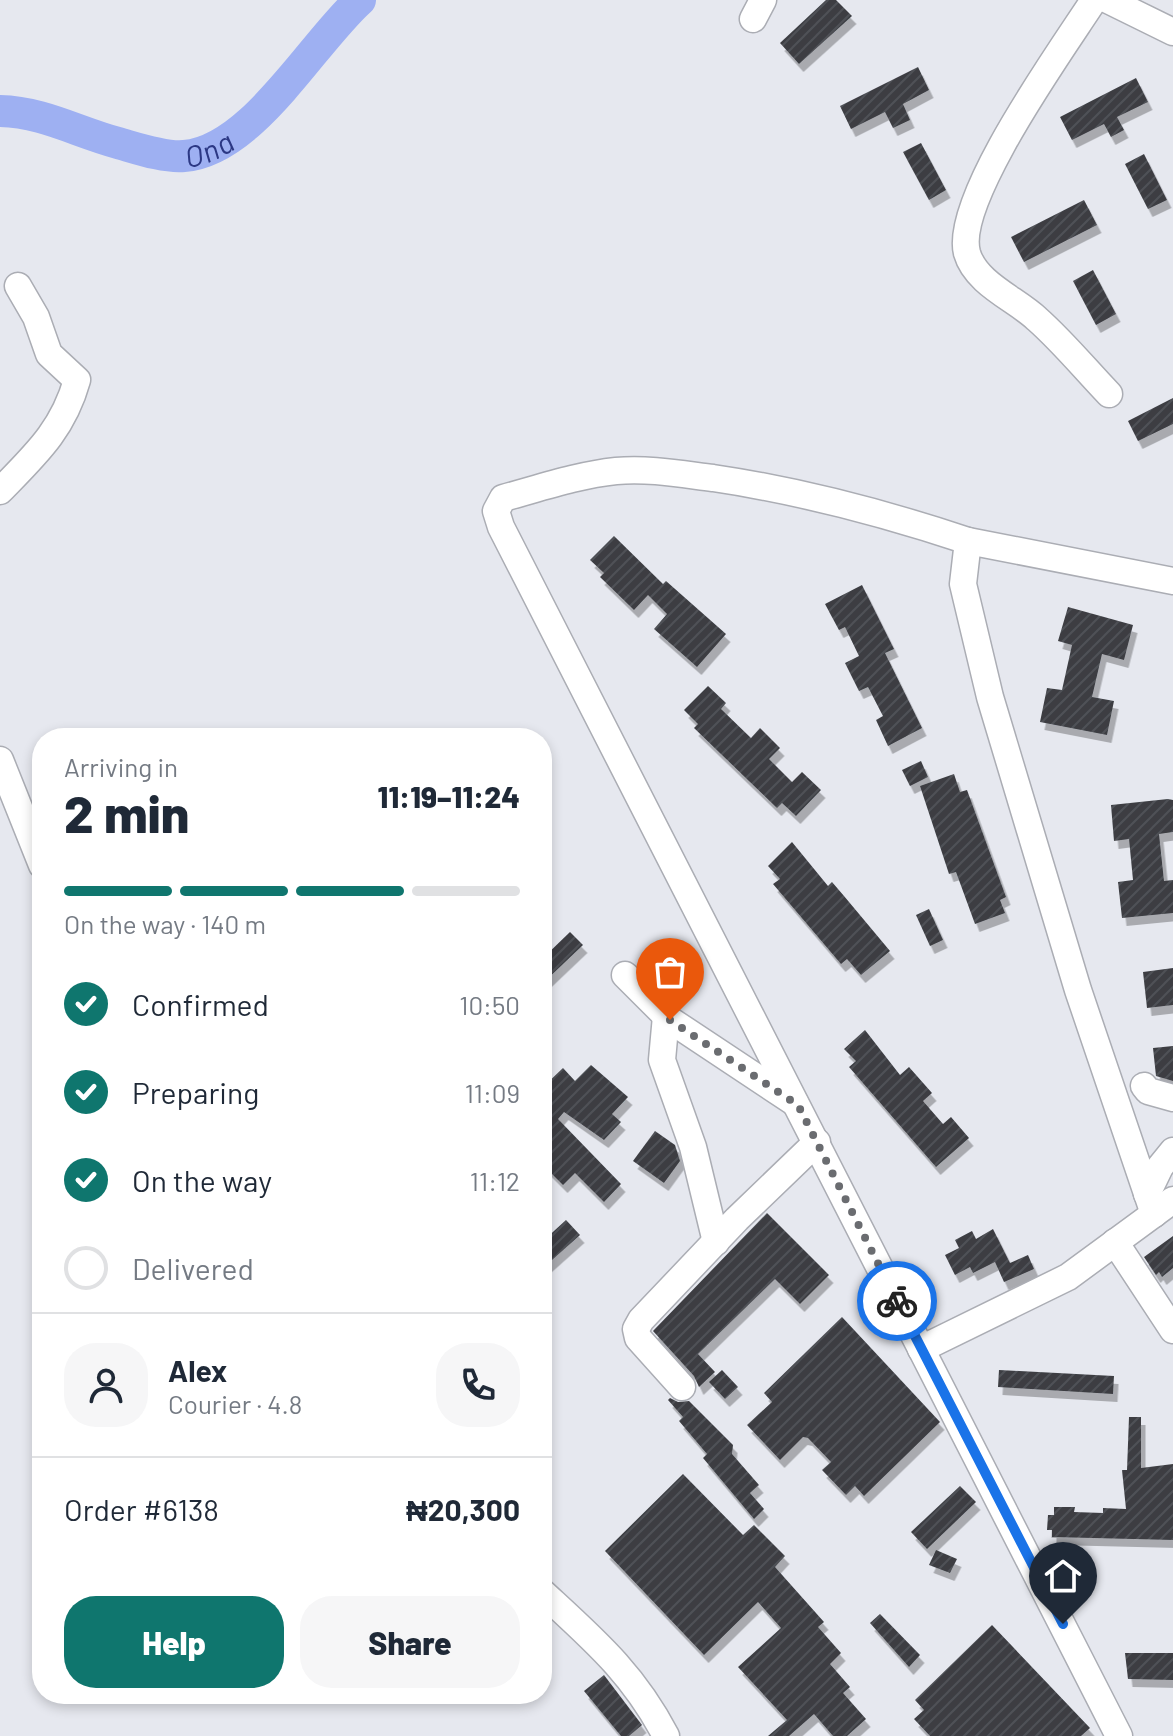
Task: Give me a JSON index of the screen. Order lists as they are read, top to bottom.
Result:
{
  "water": ["Ona"],
  "page": {
    "heading": ["2 min", "Arriving in", "11:19–11:24"],
    "panel": [
      "Alex",
      "Courier · 4.8",
      "Order #6138",
      "₦20,300"
    ],
    "bar": "On the way · 140 m",
    "list": [
      ["Confirmed", "10:50"],
      ["Preparing", "11:09"],
      ["On the way", "11:12"],
      "Delivered"
    ],
    "buttons": ["Help", "Share"]
  }
}
